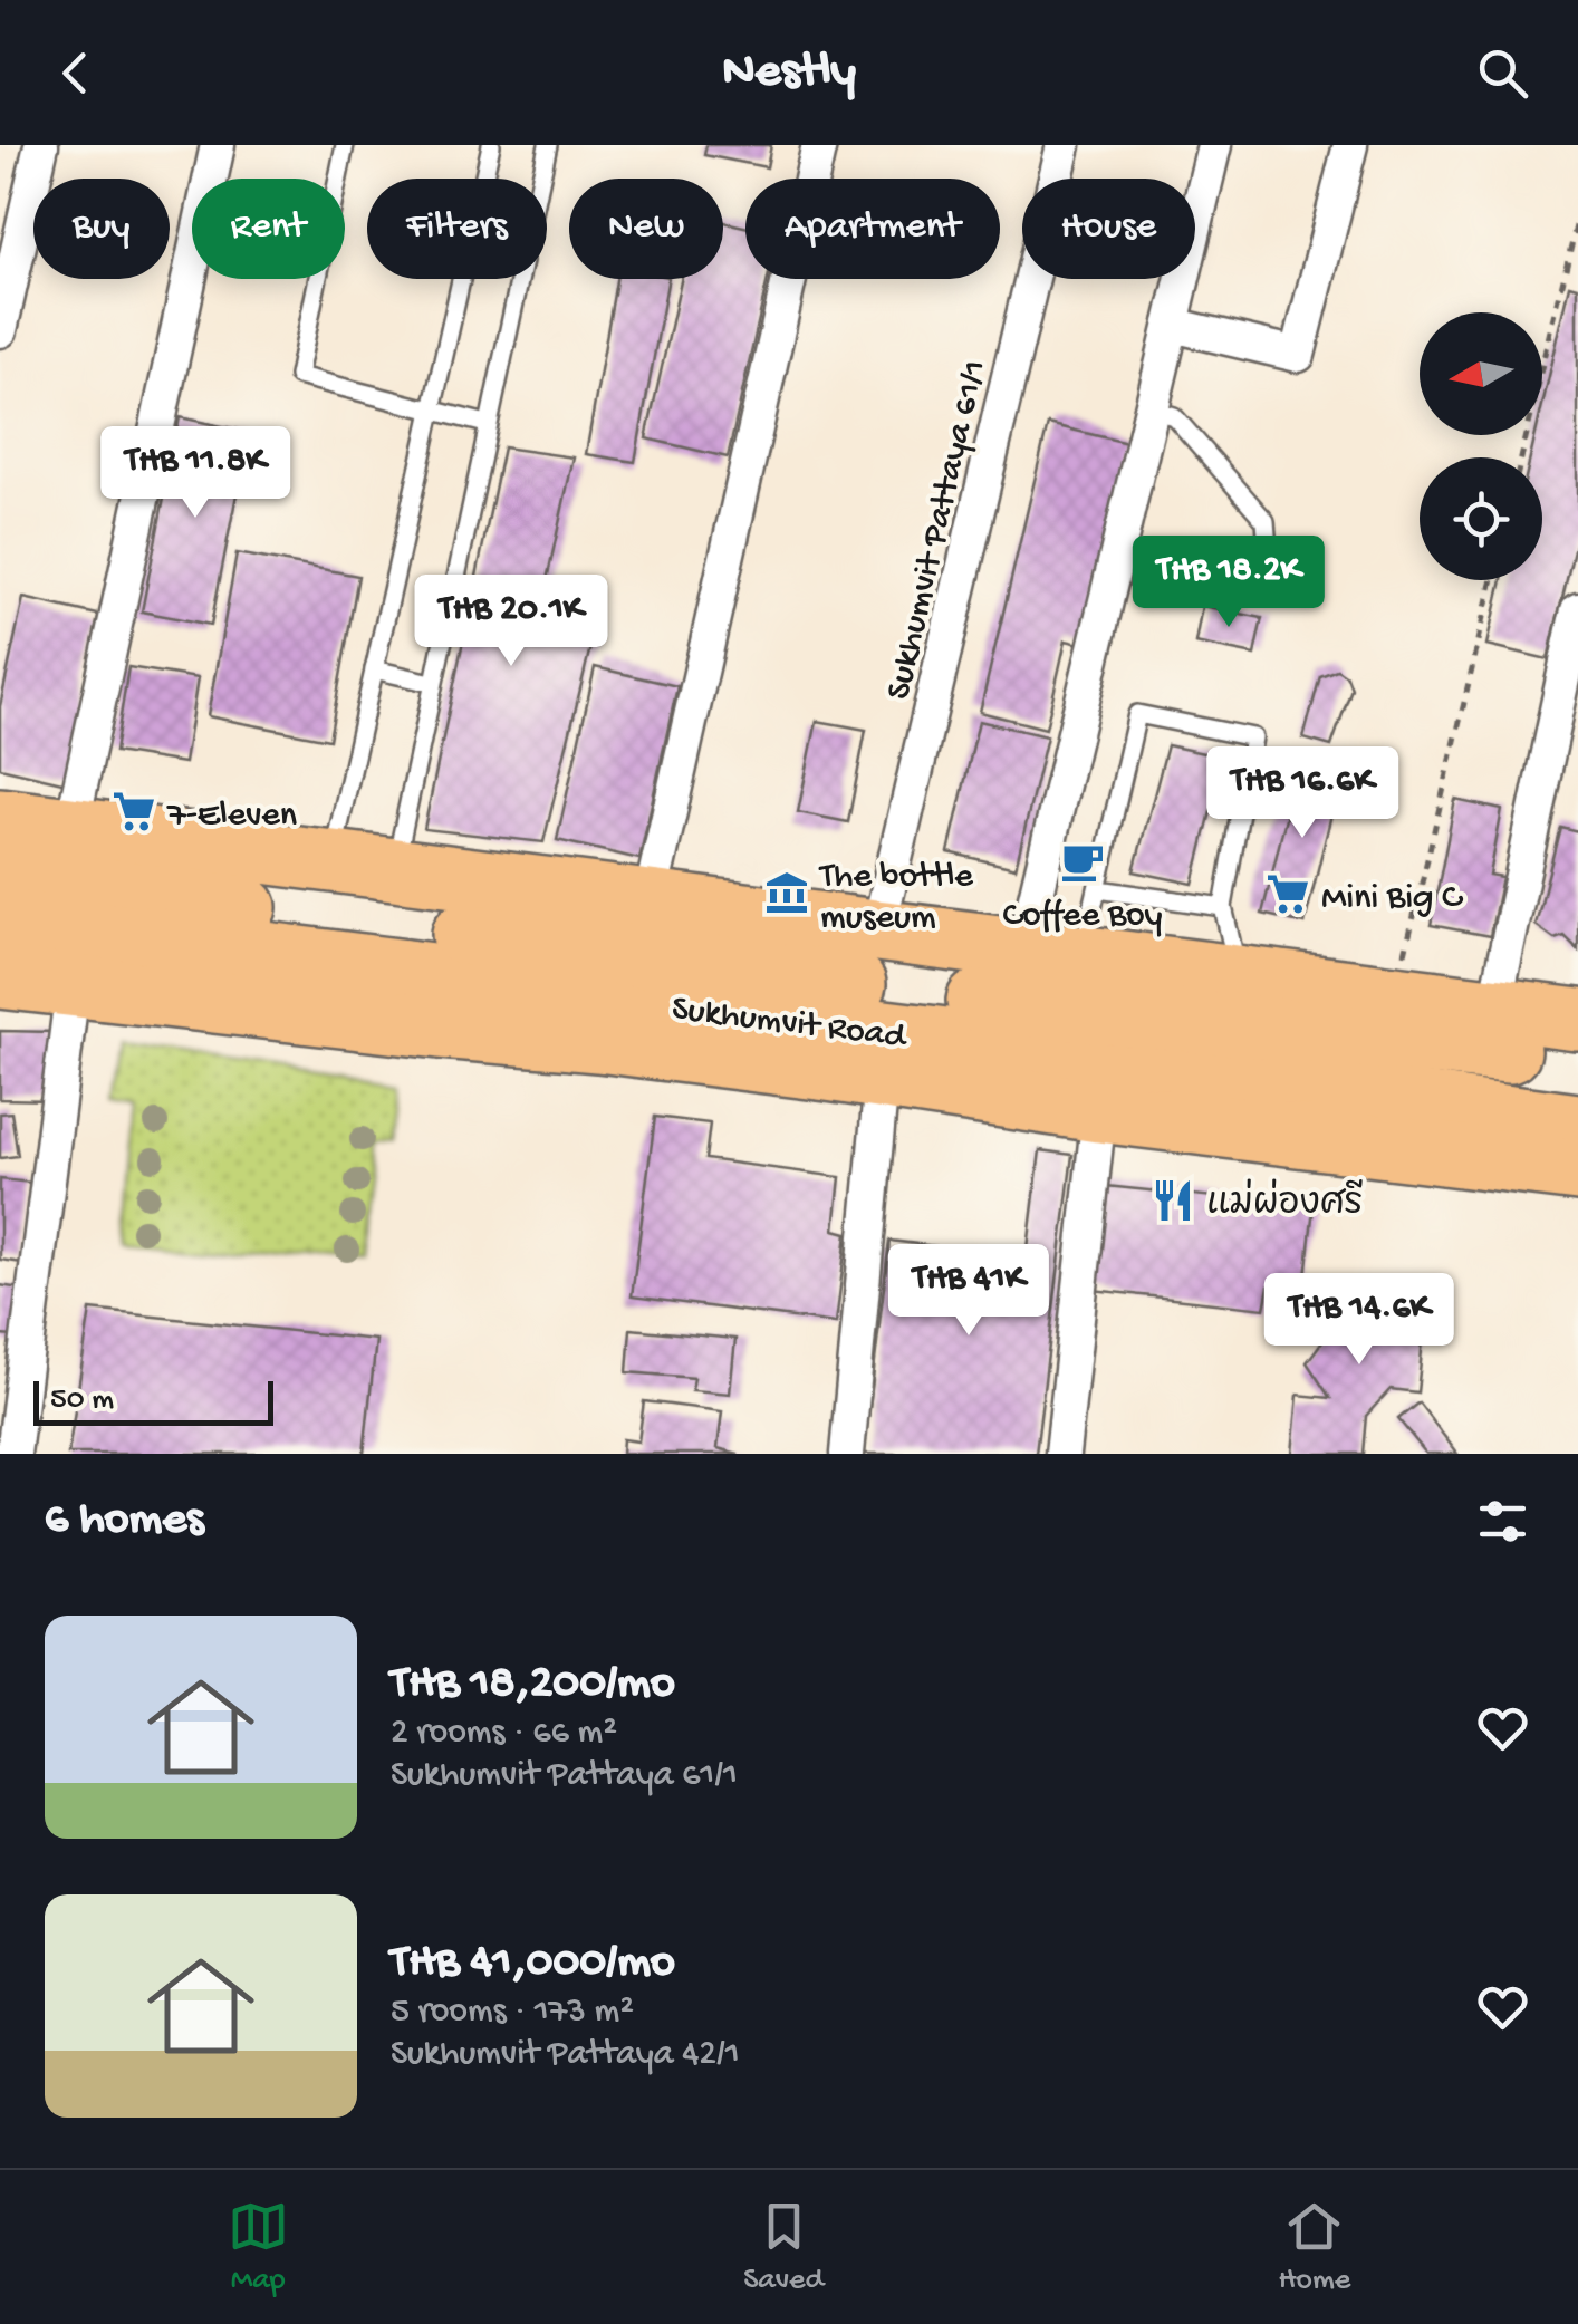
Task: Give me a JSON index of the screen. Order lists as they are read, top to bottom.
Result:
{
  "streets": {
    "highway": ["Sukhumvit Road"],
    "street": ["Sukhumvit Pattaya 61/1"]
  },
  "places": {
    "supermarket": ["7-Eleven", "Mini Big C"],
    "cafe": ["Coffee Boy"],
    "museum": ["The bottle museum"],
    "restaurant": ["แม่ผ่องศรี"]
  },
  "scale_bar": "50 m",
  "north": "left",
  "page": {
    "header": "Nestly",
    "chip": [
      "Buy",
      "Rent",
      "Filters",
      "New",
      "Apartment",
      "House"
    ],
    "price": [
      "THB 11.8K",
      "THB 18.2K",
      "THB 20.1K",
      "THB 16.6K",
      "THB 41K",
      "THB 14.6K"
    ],
    "scale": "50 m",
    "heading": "6 homes",
    "list": [
      {
        "name": "THB 18,200/mo",
        "note": "2 rooms · 66 m² · Sukhumvit Pattaya 61/1"
      },
      {
        "name": "THB 41,000/mo",
        "note": "5 rooms · 173 m² · Sukhumvit Pattaya 42/1"
      }
    ],
    "tabs": ["Map", "Saved", "Home"]
  }
}
